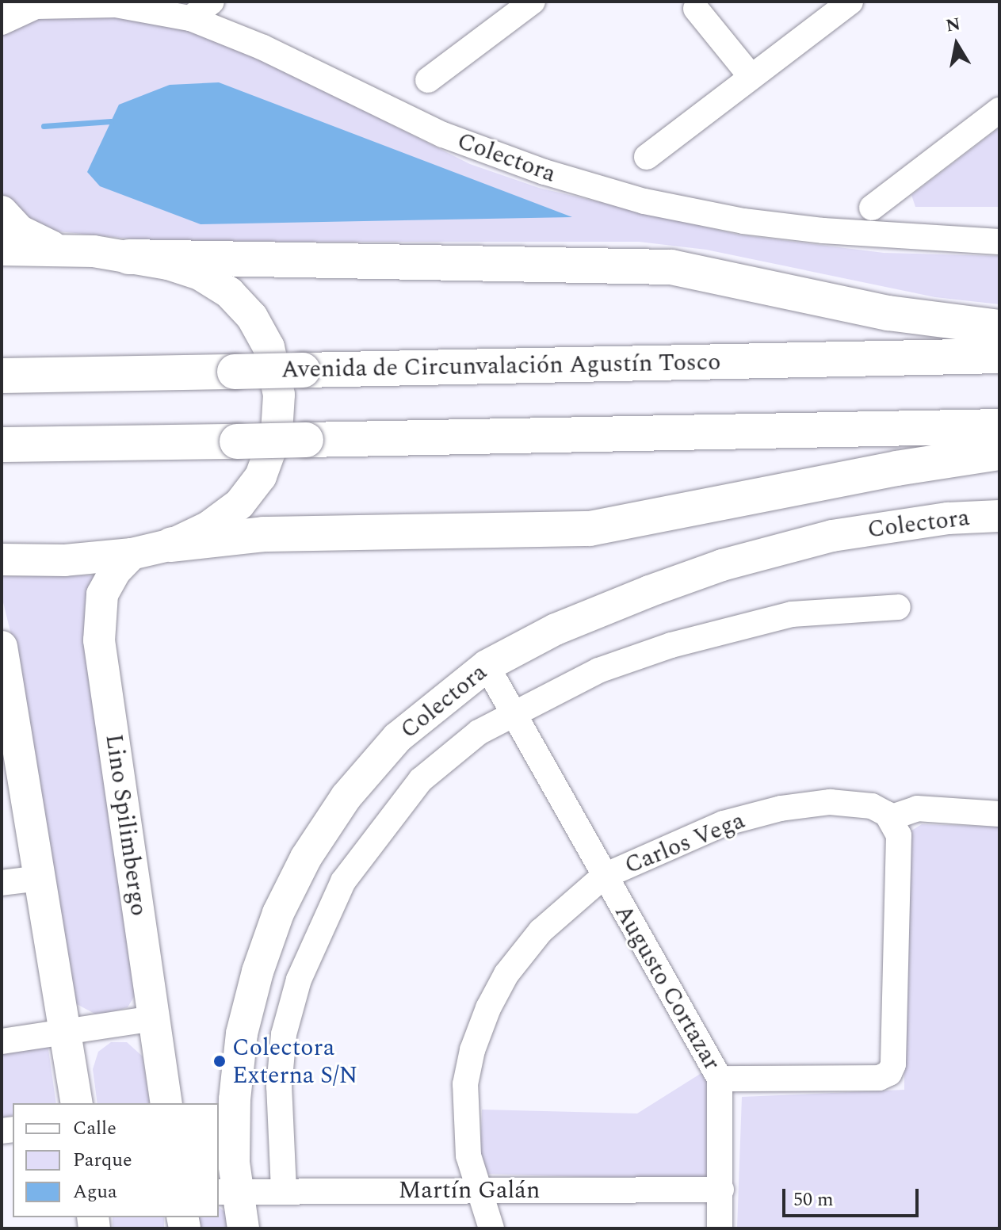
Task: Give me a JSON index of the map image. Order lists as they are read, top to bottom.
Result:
{
  "streets": {
    "highway": ["Avenida de Circunvalación Agustín Tosco"],
    "main road": ["Colectora", "Lino Spilimbergo"],
    "street": ["Carlos Vega", "Augusto Cortazar", "Martín Galán"]
  },
  "crossings": [
    ["Colectora", "Augusto Cortazar"],
    ["Colectora", "Martín Galán"],
    ["Carlos Vega", "Augusto Cortazar"],
    ["Carlos Vega", "Martín Galán"],
    ["Augusto Cortazar", "Martín Galán"]
  ],
  "places": ["Colectora Externa S/N"],
  "legend": ["Calle", "Parque", "Agua"],
  "scale_bar": "50 m",
  "north": "top"
}
